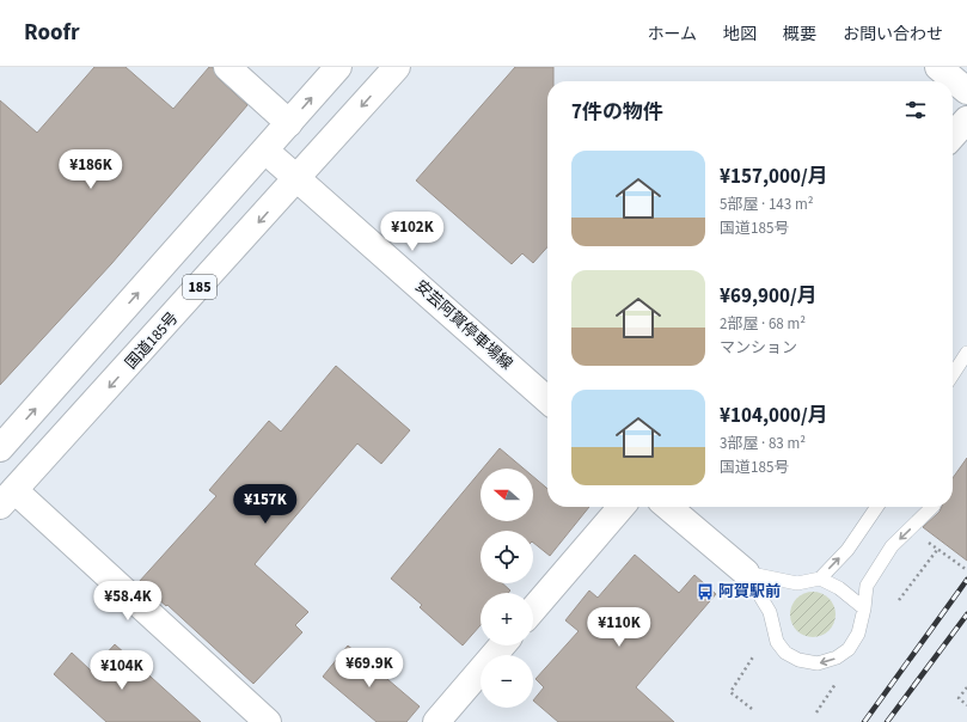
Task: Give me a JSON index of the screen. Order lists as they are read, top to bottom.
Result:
{
  "streets": {
    "main road": ["185", "安芸阿賀停車場線", "国道185号"]
  },
  "crossings": [
    ["185", "安芸阿賀停車場線"],
    ["安芸阿賀停車場線", "国道185号"]
  ],
  "places": {
    "bus stop": ["阿賀駅前"]
  },
  "north": "left",
  "page": {
    "header": "Roofr",
    "nav": [
      "ホーム",
      "地図",
      "概要",
      "お問い合わせ"
    ],
    "heading": "7件の物件",
    "list": [
      {
        "name": "¥157,000/月",
        "note": "5部屋 · 143 m² · 国道185号"
      },
      {
        "name": "¥69,900/月",
        "note": "2部屋 · 68 m² · マンション"
      },
      {
        "name": "¥104,000/月",
        "note": "3部屋 · 83 m² · 国道185号"
      }
    ],
    "price": [
      "¥186K",
      "¥102K",
      "¥157K",
      "¥58.4K",
      "¥110K",
      "¥69.9K",
      "¥104K"
    ],
    "map_buttons": ["+", "−"]
  }
}
